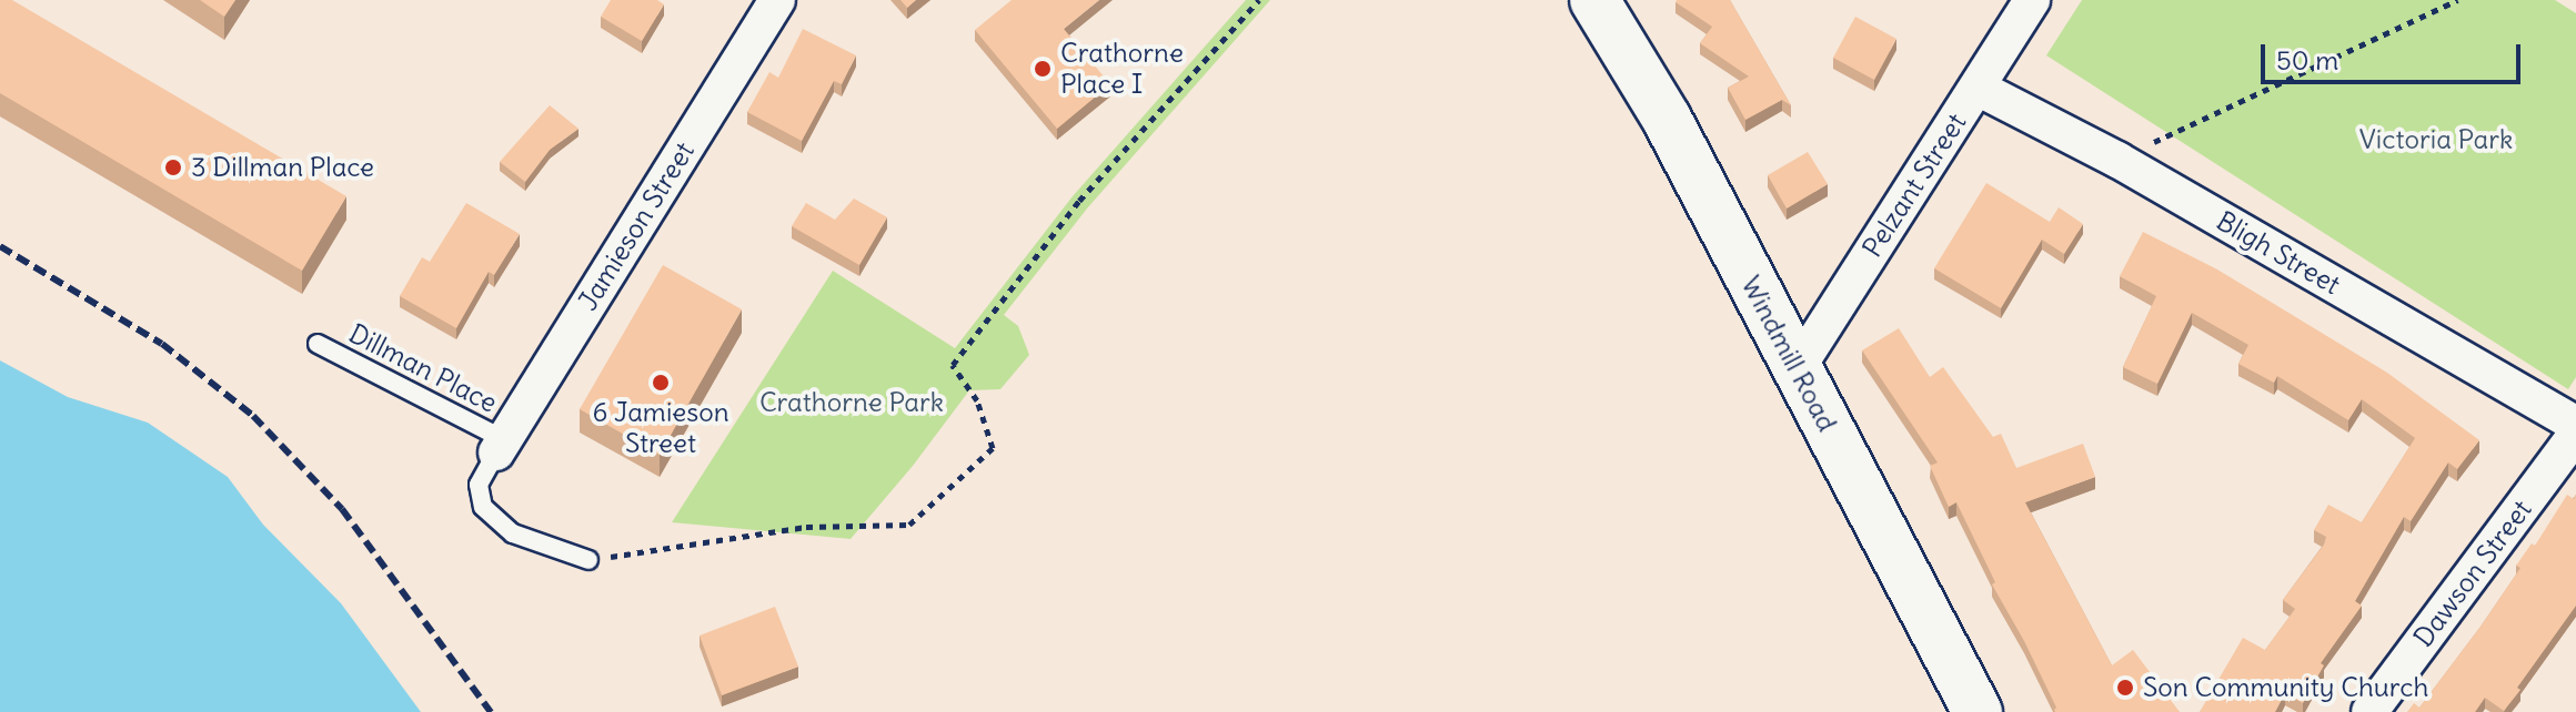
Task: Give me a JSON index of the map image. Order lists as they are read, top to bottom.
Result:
{
  "streets": {
    "main road": ["Windmill Road"],
    "street": [
      "Pelzant Street",
      "Jamieson Street",
      "Bligh Street",
      "Dawson Street"
    ],
    "lane": ["Dillman Place"]
  },
  "crossings": [
    ["Pelzant Street", "Bligh Street"],
    ["Pelzant Street", "Windmill Road"],
    ["Jamieson Street", "Dillman Place"]
  ],
  "parks": ["Victoria Park", "Crathorne Park"],
  "places": [
    "Crathorne Place I",
    "3 Dillman Place",
    "6 Jamieson Street",
    "Son Community Church"
  ],
  "scale_bar": "50 m"
}
